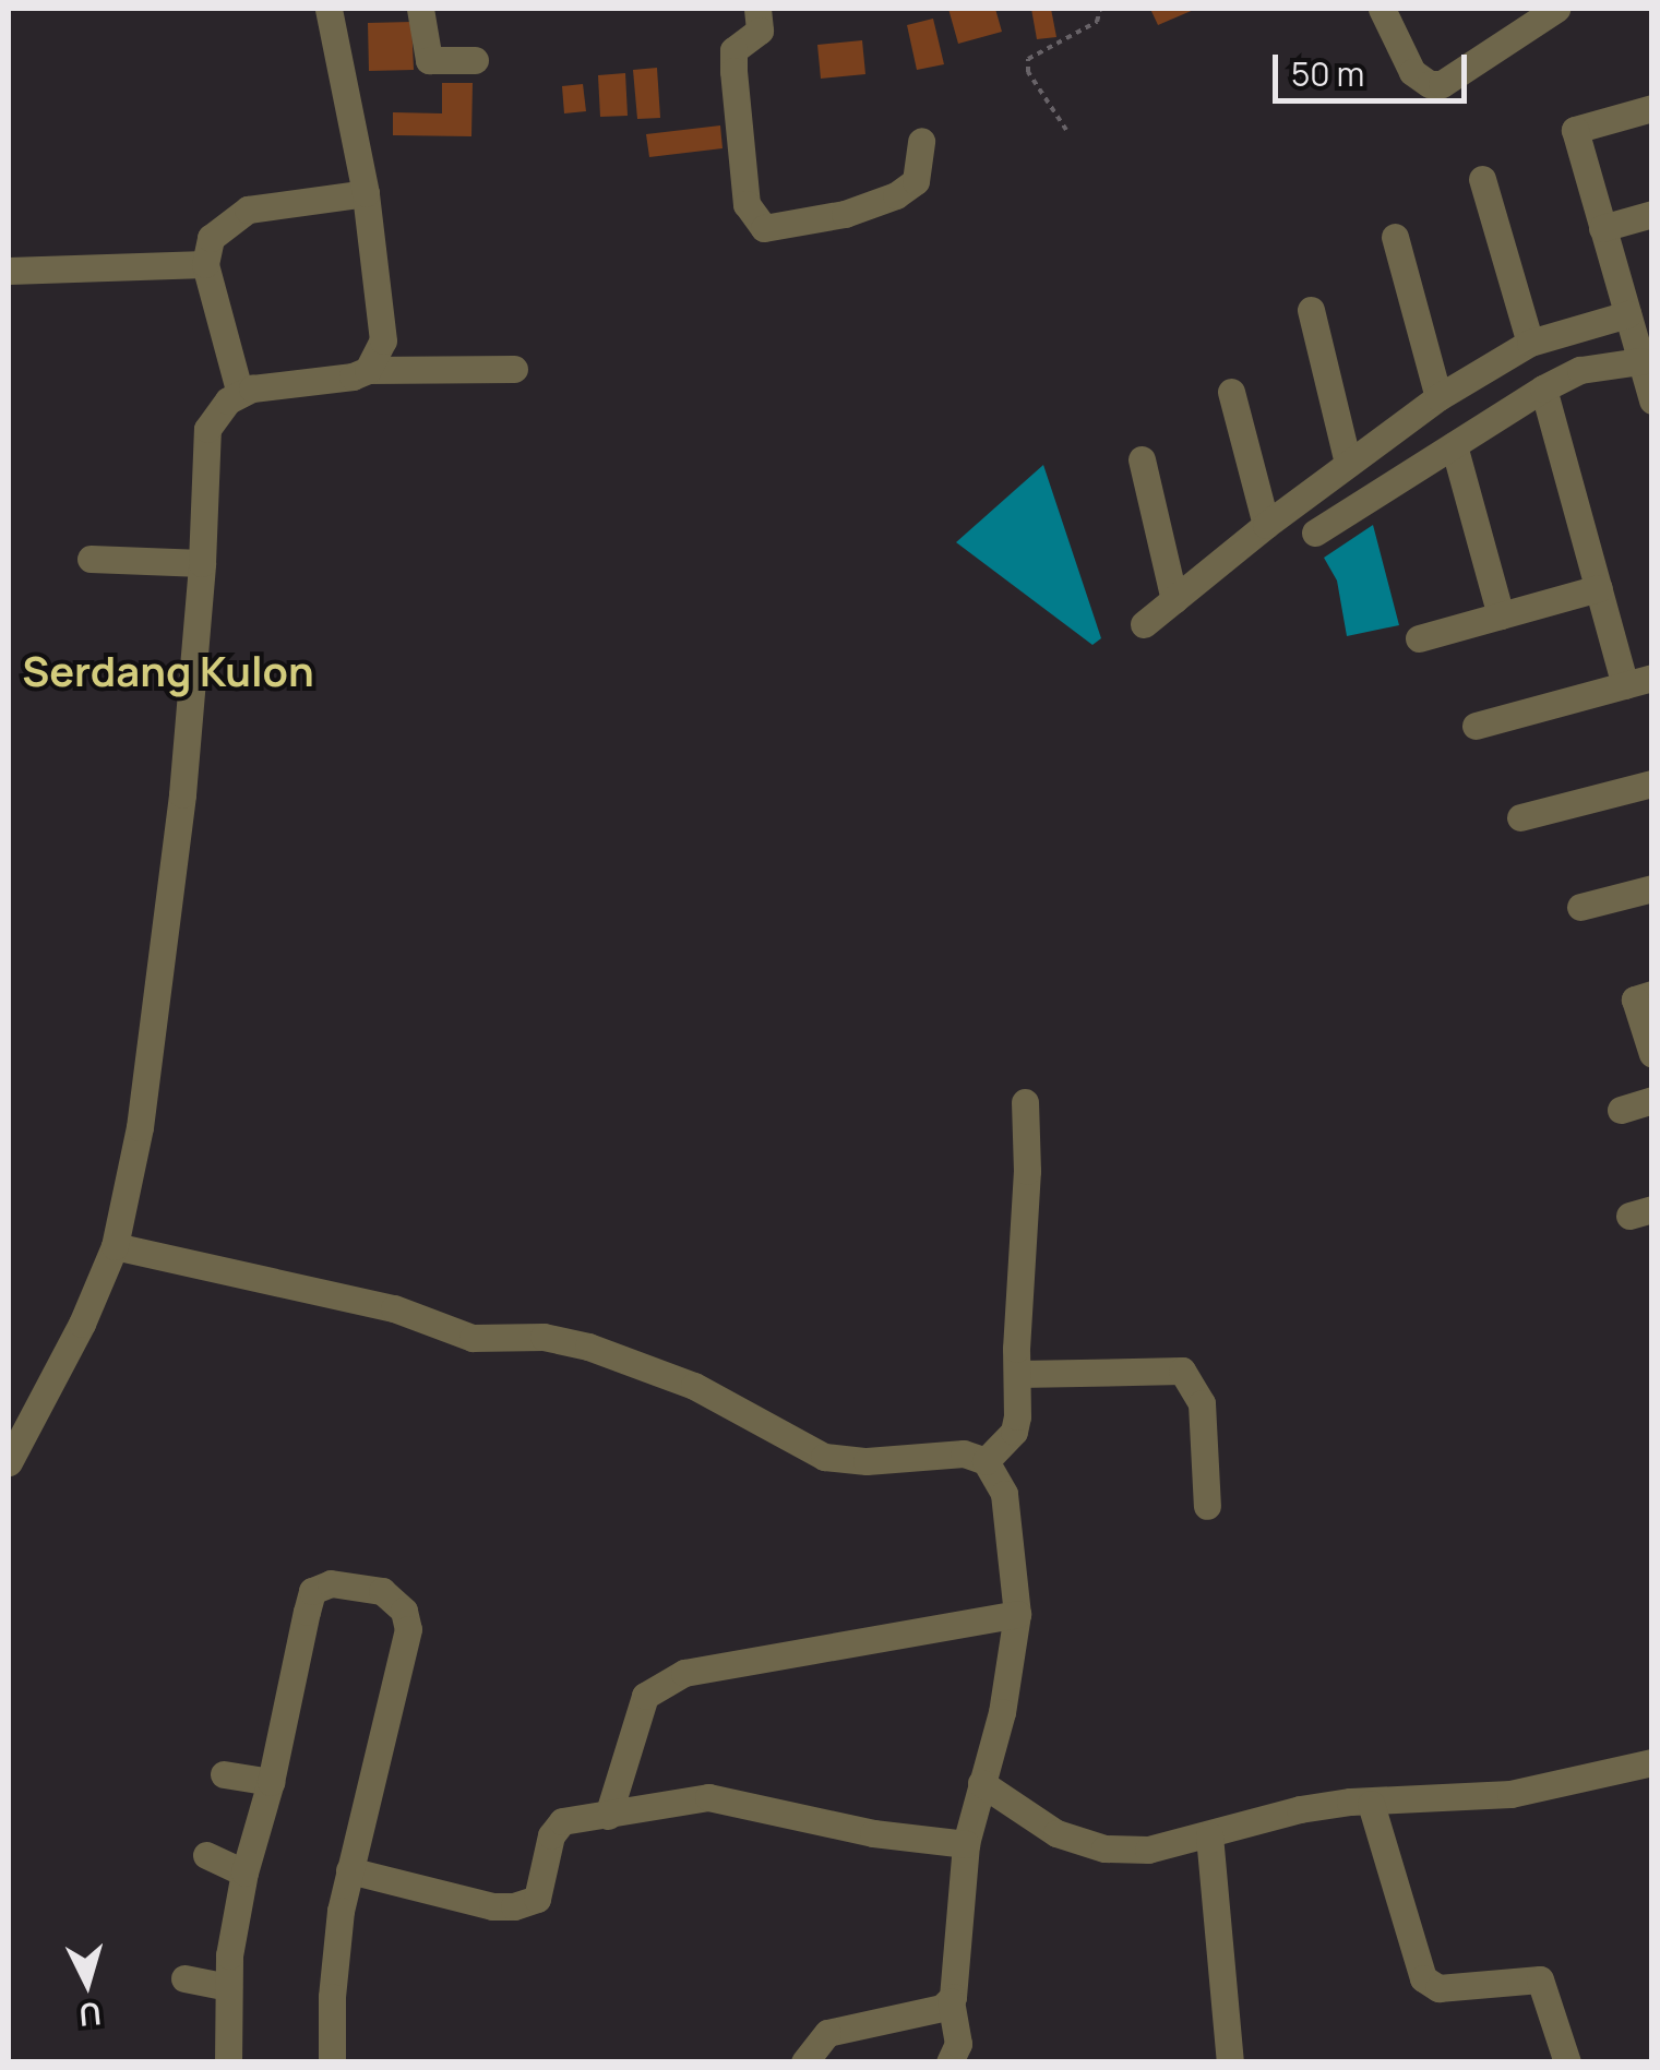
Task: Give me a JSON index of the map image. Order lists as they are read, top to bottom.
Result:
{
  "districts": ["Serdang Kulon"],
  "scale_bar": "50 m",
  "north": "bottom"
}
